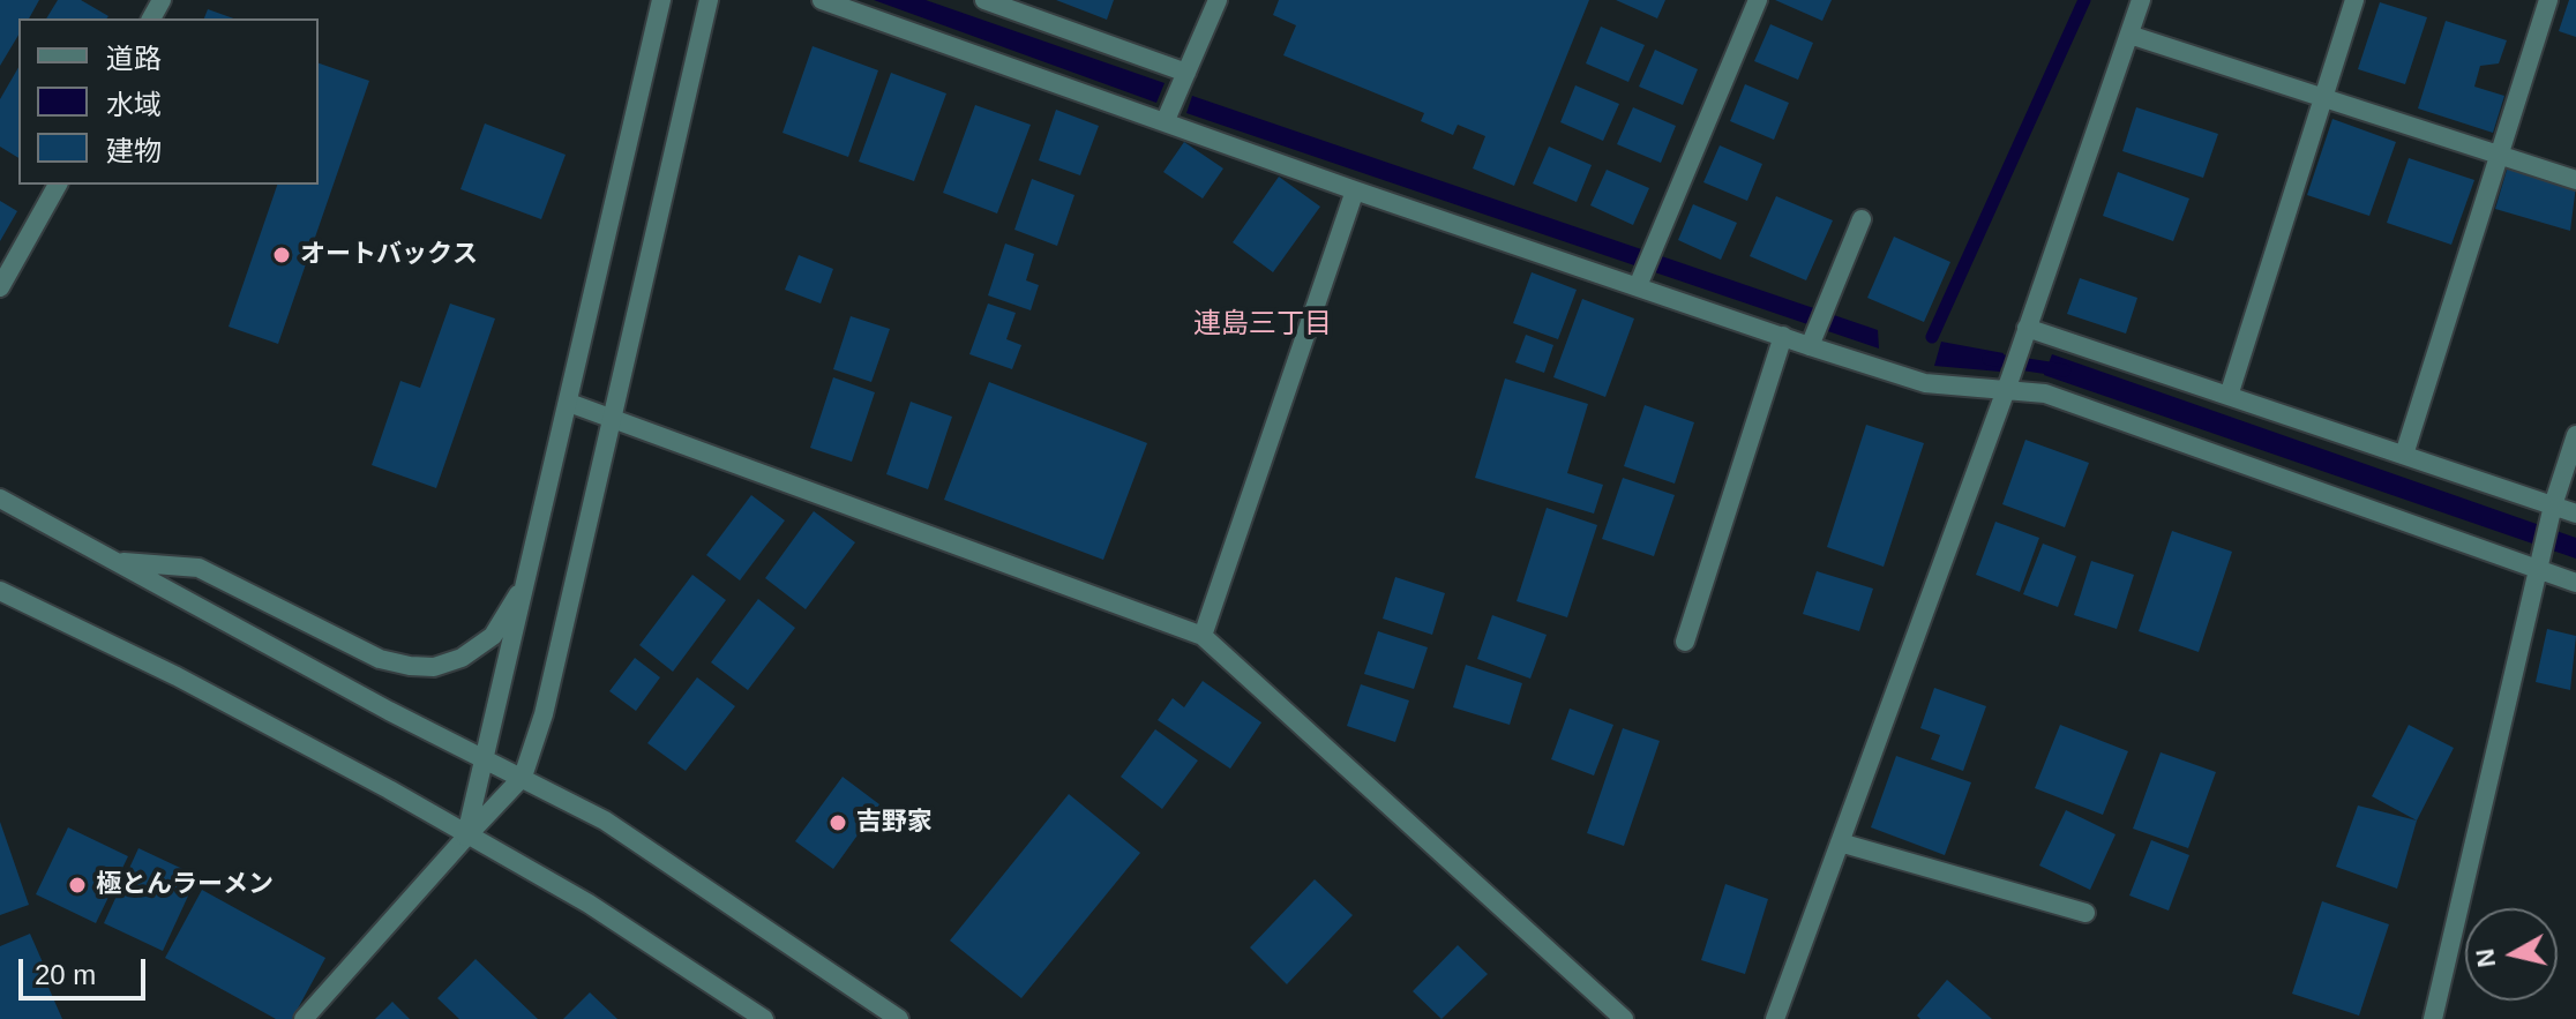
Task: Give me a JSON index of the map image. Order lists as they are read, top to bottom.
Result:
{
  "districts": ["連島三丁目"],
  "places": ["オートバックス", "吉野家", "極とんラーメン"],
  "legend": ["道路", "水域", "建物"],
  "scale_bar": "20 m",
  "north": "left"
}
